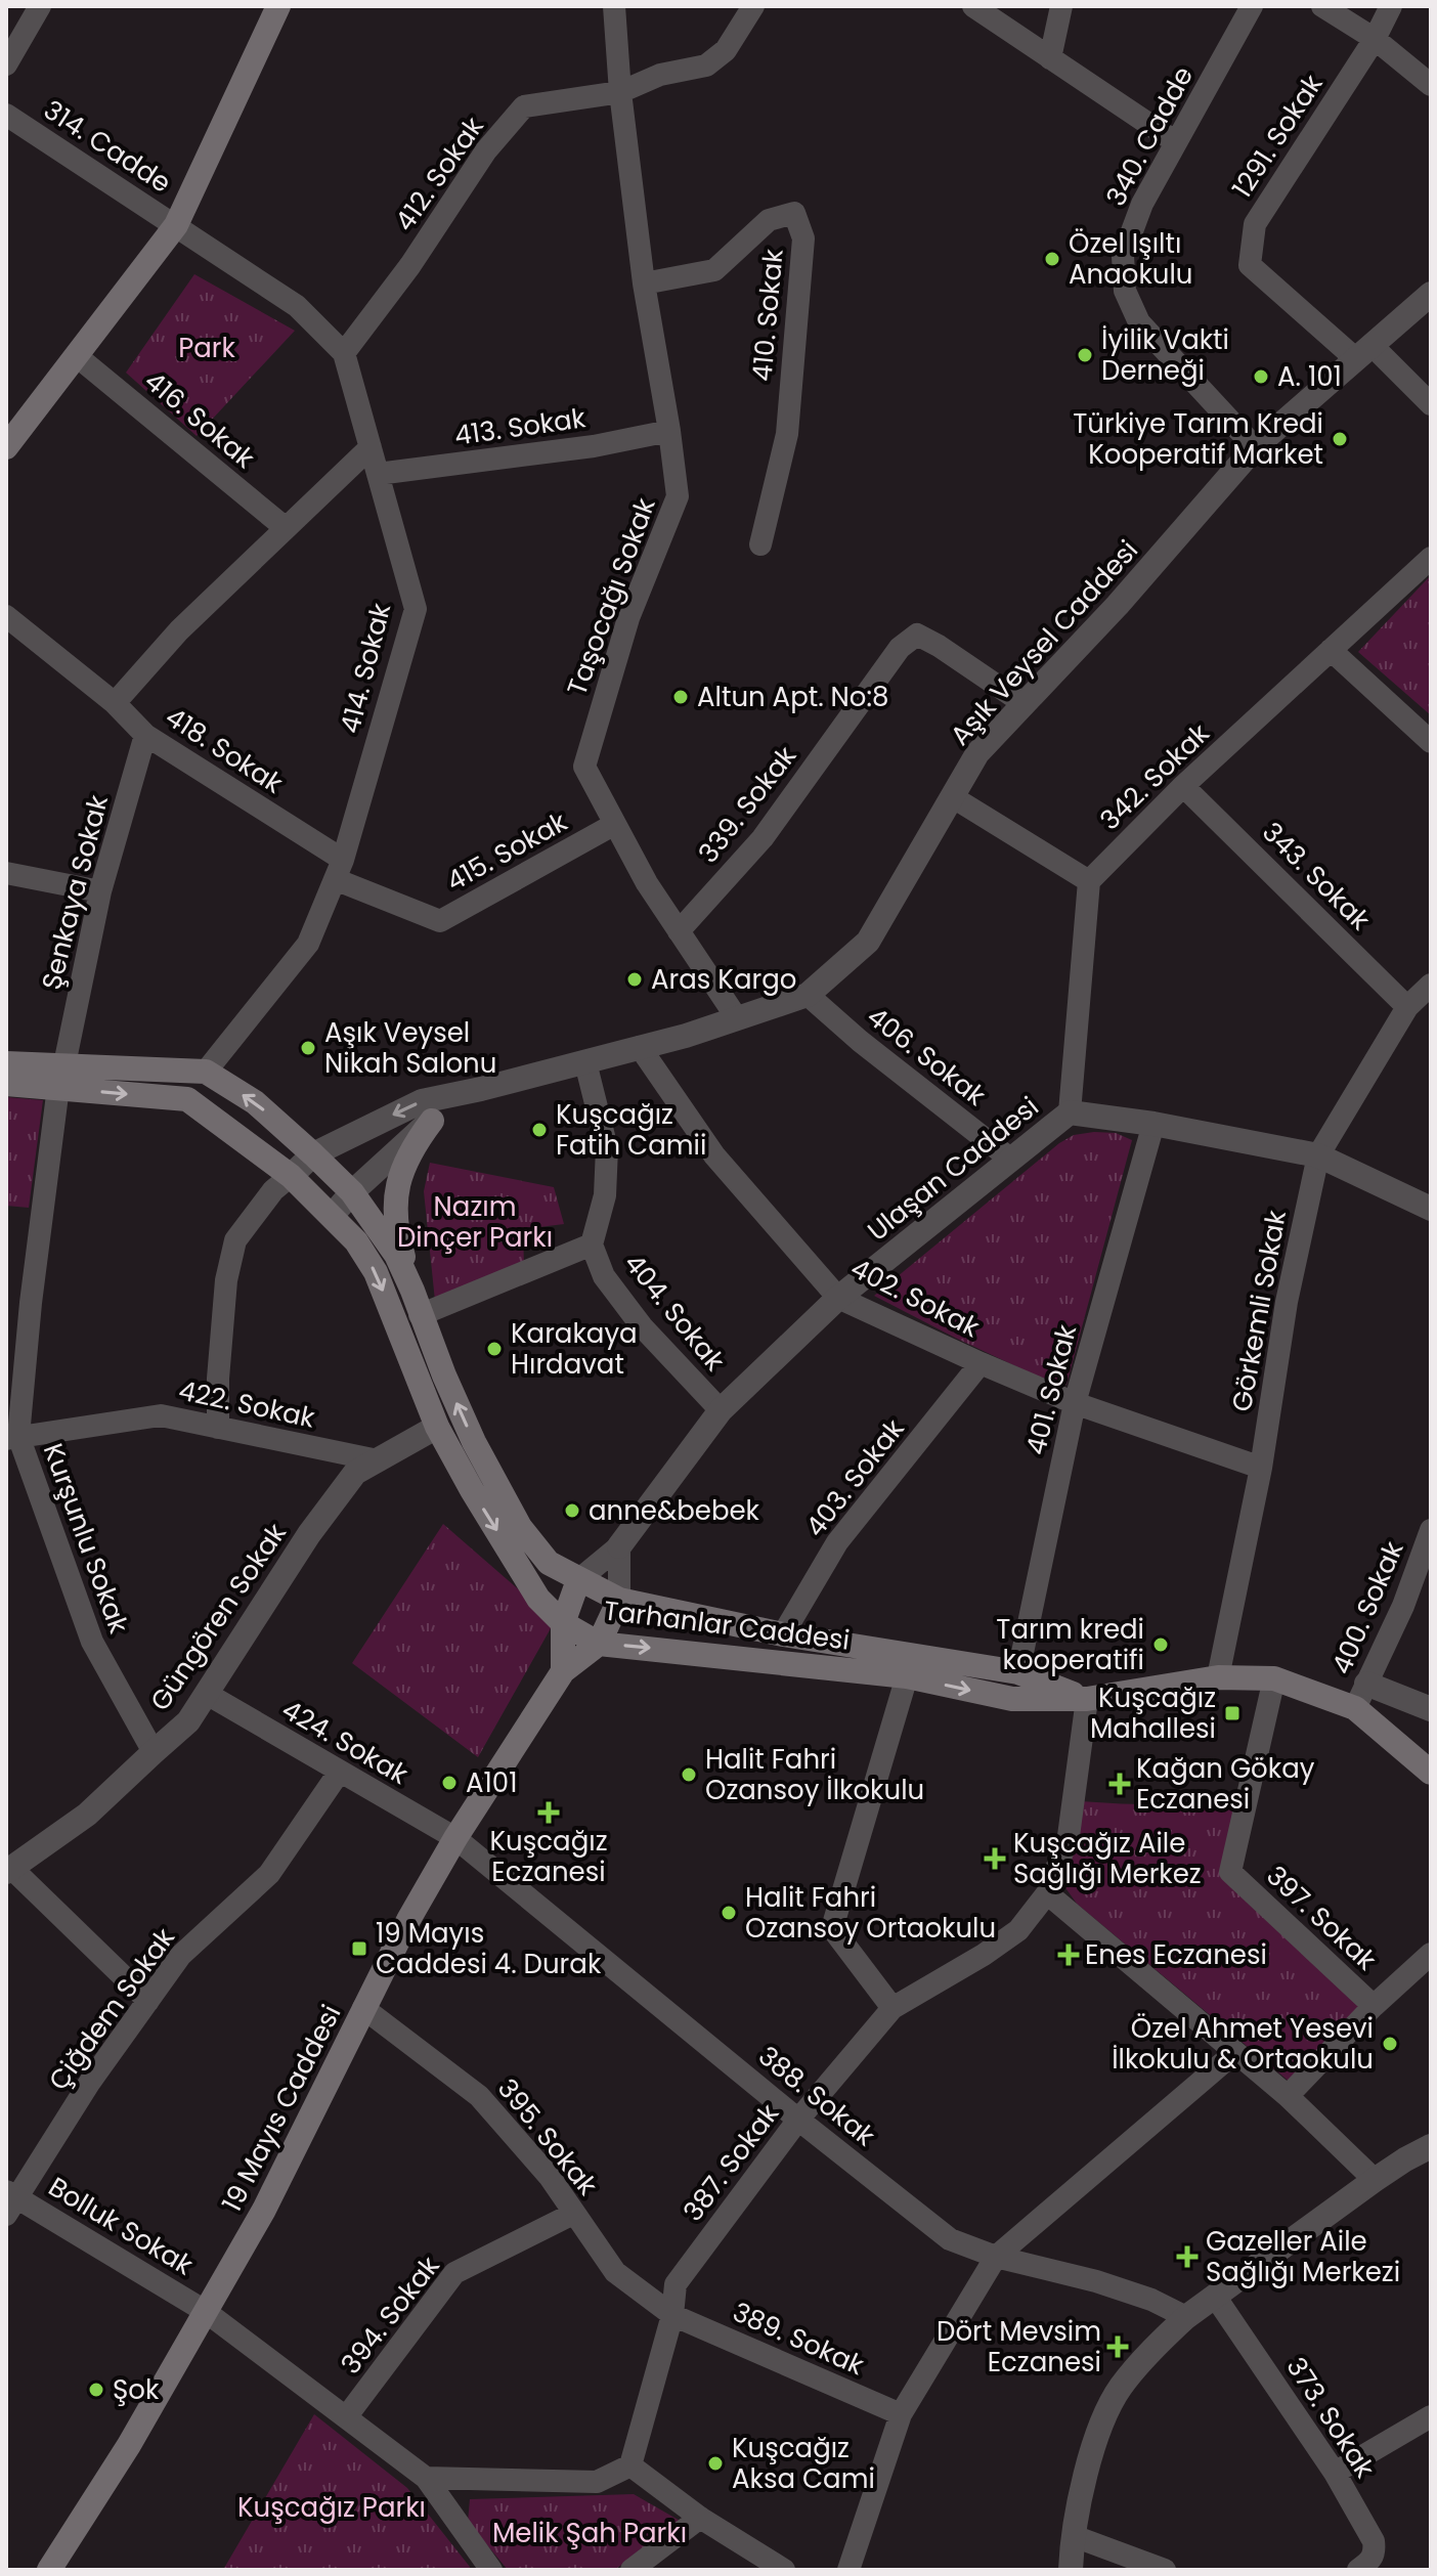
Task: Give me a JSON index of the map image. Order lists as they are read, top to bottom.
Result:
{
  "streets": {
    "main road": ["Tarhanlar Caddesi", "19 Mayıs Caddesi"],
    "street": [
      "340. Cadde",
      "1291. Sokak",
      "314. Cadde",
      "412. Sokak",
      "410. Sokak",
      "416. Sokak",
      "413. Sokak",
      "Taşocağı Sokak",
      "Aşık Veysel Caddesi",
      "414. Sokak",
      "418. Sokak",
      "342. Sokak",
      "339. Sokak",
      "415. Sokak",
      "343. Sokak",
      "Şenkaya Sokak",
      "406. Sokak",
      "Ulaşan Caddesi",
      "402. Sokak",
      "Görkemli Sokak",
      "404. Sokak",
      "401. Sokak",
      "422. Sokak",
      "403. Sokak",
      "Kurşunlu Sokak",
      "400. Sokak",
      "Güngören Sokak",
      "424. Sokak",
      "397. Sokak",
      "Çiğdem Sokak",
      "388. Sokak",
      "395. Sokak",
      "387. Sokak",
      "Bolluk Sokak",
      "394. Sokak",
      "389. Sokak",
      "373. Sokak"
    ]
  },
  "crossings": [
    ["340. Cadde", "Aşık Veysel Caddesi"],
    ["1291. Sokak", "Aşık Veysel Caddesi"],
    ["314. Cadde", "414. Sokak"],
    ["412. Sokak", "Taşocağı Sokak"],
    ["412. Sokak", "414. Sokak"],
    ["410. Sokak", "Taşocağı Sokak"],
    ["413. Sokak", "Taşocağı Sokak"],
    ["413. Sokak", "414. Sokak"],
    ["Taşocağı Sokak", "Aşık Veysel Caddesi"],
    ["Taşocağı Sokak", "339. Sokak"],
    ["Taşocağı Sokak", "415. Sokak"],
    ["Aşık Veysel Caddesi", "339. Sokak"],
    ["Aşık Veysel Caddesi", "406. Sokak"],
    ["Aşık Veysel Caddesi", "402. Sokak"],
    ["Aşık Veysel Caddesi", "404. Sokak"],
    ["Aşık Veysel Caddesi", "Tarhanlar Caddesi"],
    ["414. Sokak", "418. Sokak"],
    ["414. Sokak", "415. Sokak"],
    ["414. Sokak", "Tarhanlar Caddesi"],
    ["418. Sokak", "415. Sokak"],
    ["418. Sokak", "Şenkaya Sokak"],
    ["342. Sokak", "343. Sokak"],
    ["343. Sokak", "Görkemli Sokak"],
    ["Şenkaya Sokak", "Kurşunlu Sokak"],
    ["Şenkaya Sokak", "Tarhanlar Caddesi"],
    ["406. Sokak", "Ulaşan Caddesi"],
    ["Ulaşan Caddesi", "402. Sokak"],
    ["Ulaşan Caddesi", "Görkemli Sokak"],
    ["Ulaşan Caddesi", "404. Sokak"],
    ["Ulaşan Caddesi", "401. Sokak"],
    ["402. Sokak", "Görkemli Sokak"],
    ["402. Sokak", "401. Sokak"],
    ["402. Sokak", "403. Sokak"],
    ["Görkemli Sokak", "Tarhanlar Caddesi"],
    ["404. Sokak", "Tarhanlar Caddesi"],
    ["401. Sokak", "Tarhanlar Caddesi"],
    ["422. Sokak", "Kurşunlu Sokak"],
    ["422. Sokak", "Güngören Sokak"],
    ["403. Sokak", "Tarhanlar Caddesi"],
    ["Kurşunlu Sokak", "Güngören Sokak"],
    ["Kurşunlu Sokak", "Tarhanlar Caddesi"],
    ["400. Sokak", "Tarhanlar Caddesi"],
    ["Güngören Sokak", "Tarhanlar Caddesi"],
    ["Güngören Sokak", "424. Sokak"],
    ["Tarhanlar Caddesi", "397. Sokak"],
    ["Tarhanlar Caddesi", "387. Sokak"],
    ["424. Sokak", "Çiğdem Sokak"],
    ["424. Sokak", "388. Sokak"],
    ["424. Sokak", "19 Mayıs Caddesi"],
    ["Çiğdem Sokak", "Bolluk Sokak"],
    ["388. Sokak", "19 Mayıs Caddesi"],
    ["388. Sokak", "387. Sokak"],
    ["19 Mayıs Caddesi", "395. Sokak"],
    ["19 Mayıs Caddesi", "Bolluk Sokak"],
    ["395. Sokak", "387. Sokak"],
    ["395. Sokak", "394. Sokak"],
    ["395. Sokak", "389. Sokak"],
    ["387. Sokak", "389. Sokak"],
    ["Bolluk Sokak", "394. Sokak"]
  ],
  "parks": [
    "Park",
    "Nazım Dinçer Parkı",
    "Kuşcağız Parkı",
    "Melik Şah Parkı"
  ],
  "places": {
    "other": [
      "Özel Işıltı Anaokulu",
      "İyilik Vakti Derneği",
      "A. 101",
      "Türkiye Tarım Kredi Kooperatif Market",
      "Altun Apt. No:8",
      "Aras Kargo",
      "Aşık Veysel Nikah Salonu",
      "Kuşcağız Fatih Camii",
      "Karakaya Hırdavat",
      "anne&bebek",
      "Tarım kredi kooperatifi",
      "Halit Fahri Ozansoy İlkokulu",
      "A101",
      "Halit Fahri Ozansoy Ortaokulu",
      "Özel Ahmet Yesevi İlkokulu & Ortaokulu",
      "Şok",
      "Kuşcağız Aksa Cami"
    ],
    "transit": ["Kuşcağız Mahallesi", "19 Mayıs Caddesi 4. Durak"],
    "health": [
      "Kağan Gökay Eczanesi",
      "Kuşcağız Eczanesi",
      "Kuşcağız Aile Sağlığı Merkez",
      "Enes Eczanesi",
      "Gazeller Aile Sağlığı Merkezi",
      "Dört Mevsim Eczanesi"
    ]
  }
}
